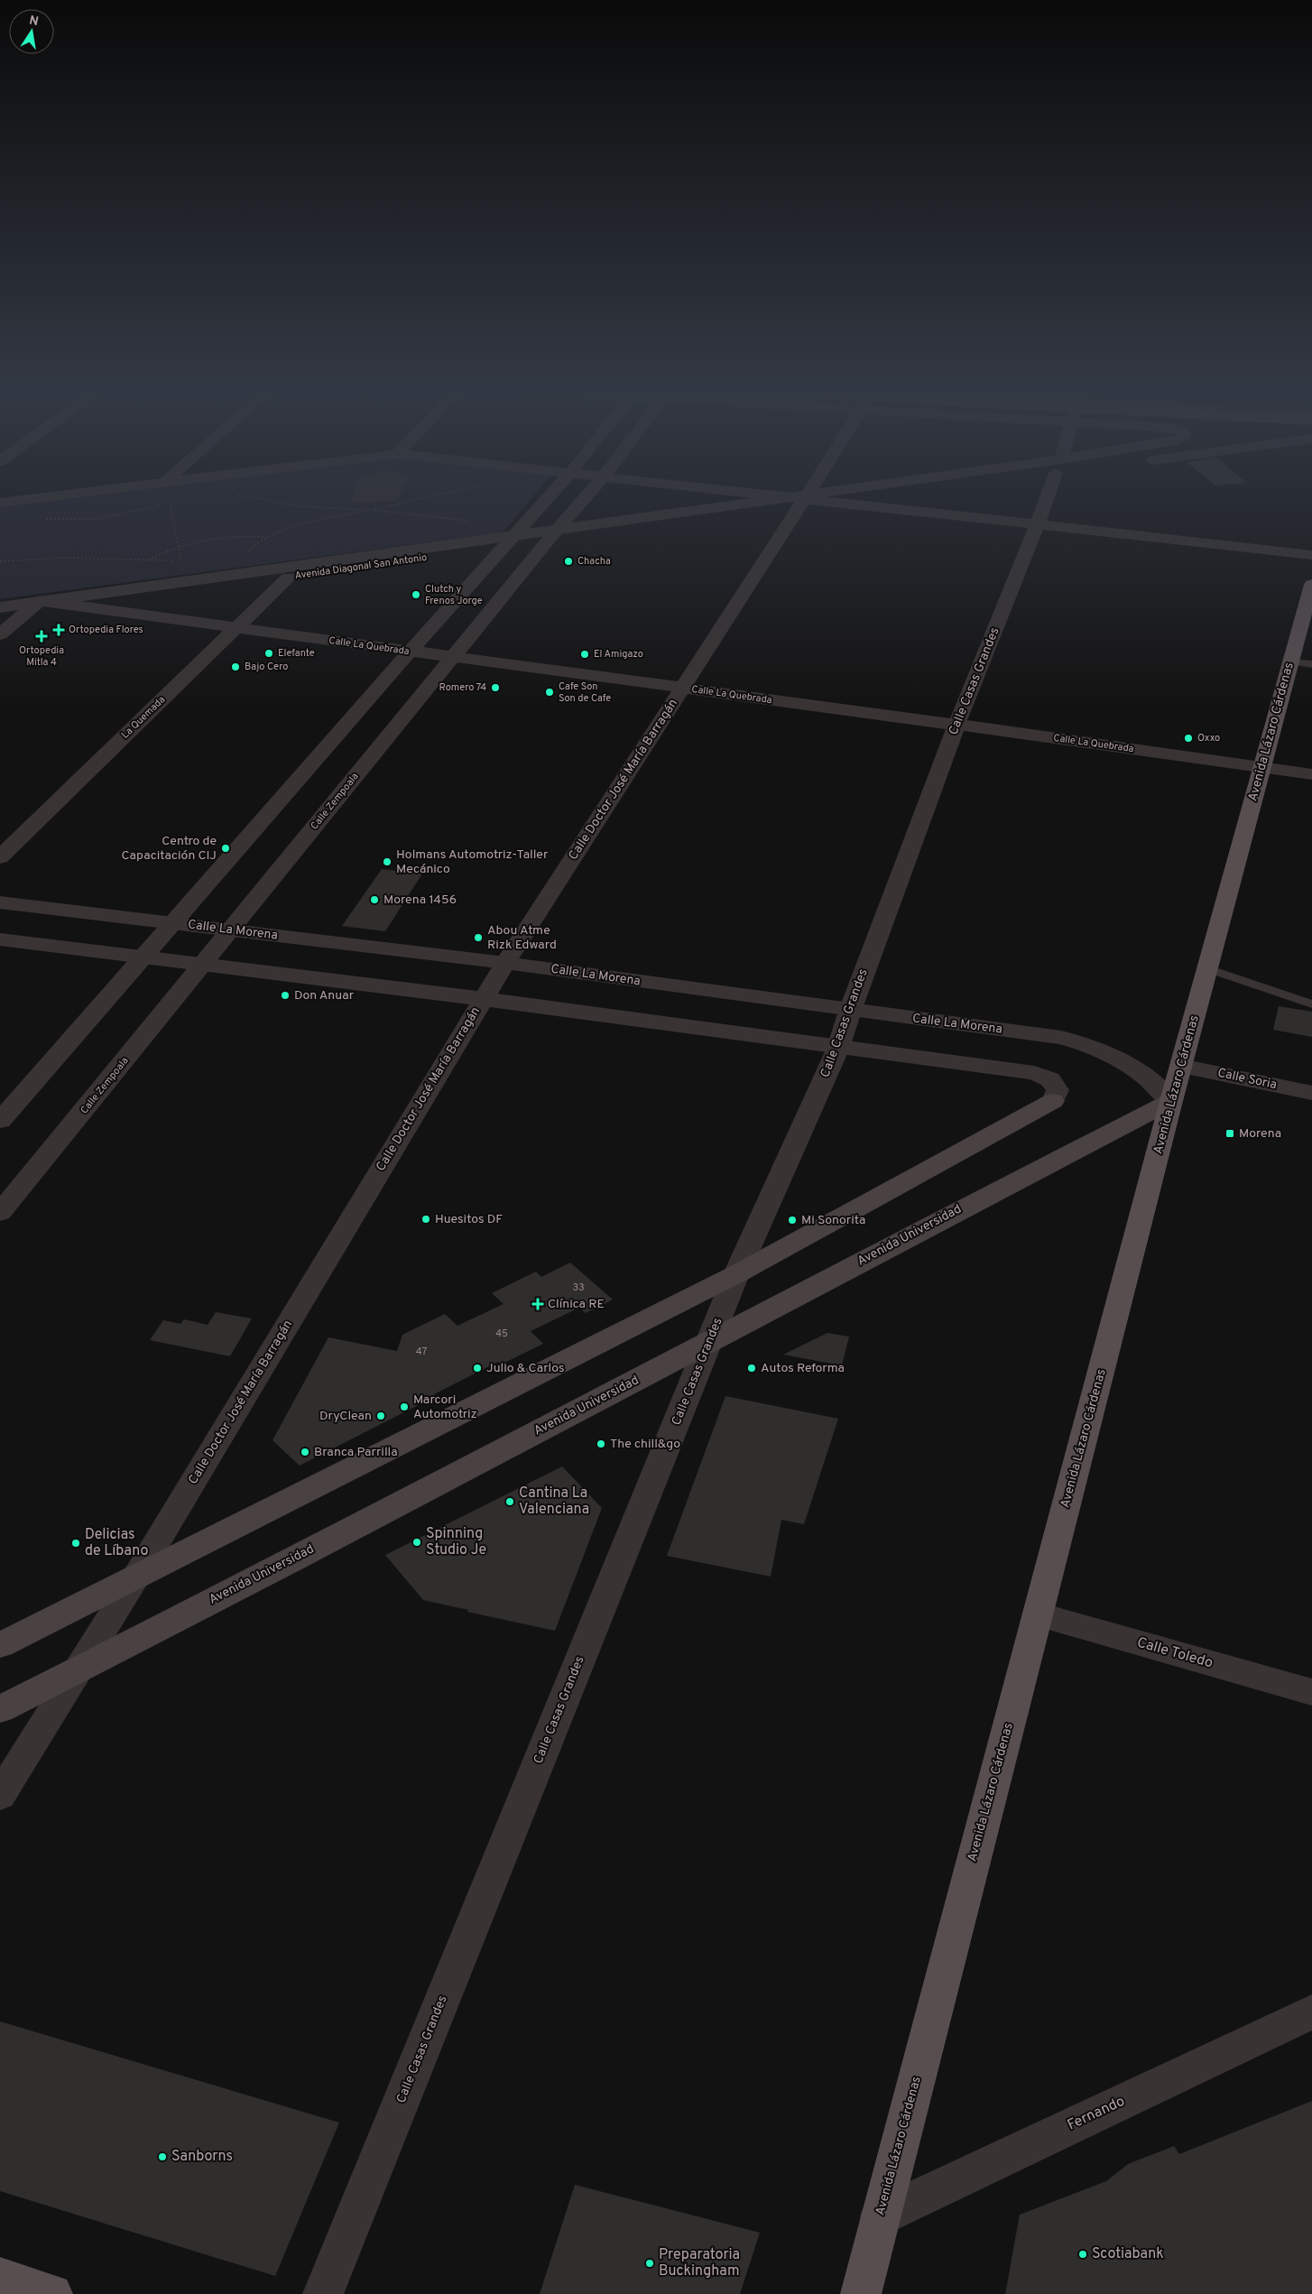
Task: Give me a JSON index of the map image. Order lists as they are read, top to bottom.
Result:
{
  "streets": {
    "main road": ["Avenida Lázaro Cárdenas", "Avenida Universidad"],
    "street": [
      "Avenida Diagonal San Antonio",
      "Calle La Quebrada",
      "Calle Casas Grandes",
      "La Quemada",
      "Calle Doctor José María Barragán",
      "Calle Zempoala",
      "Calle La Morena",
      "Calle Soria",
      "Calle Toledo",
      "Fernando"
    ]
  },
  "crossings": [
    ["Avenida Diagonal San Antonio", "Calle La Quebrada"],
    ["Avenida Diagonal San Antonio", "La Quemada"],
    ["Avenida Diagonal San Antonio", "Calle Doctor José María Barragán"],
    ["Avenida Diagonal San Antonio", "Calle Zempoala"],
    ["Calle La Quebrada", "Calle Casas Grandes"],
    ["Calle La Quebrada", "La Quemada"],
    ["Calle La Quebrada", "Avenida Lázaro Cárdenas"],
    ["Calle La Quebrada", "Calle Doctor José María Barragán"],
    ["Calle La Quebrada", "Calle Zempoala"],
    ["Calle Casas Grandes", "Calle La Morena"],
    ["Calle Casas Grandes", "Avenida Universidad"],
    ["Avenida Lázaro Cárdenas", "Calle La Morena"],
    ["Avenida Lázaro Cárdenas", "Calle Soria"],
    ["Avenida Lázaro Cárdenas", "Avenida Universidad"],
    ["Avenida Lázaro Cárdenas", "Calle Toledo"],
    ["Avenida Lázaro Cárdenas", "Fernando"],
    ["Calle Doctor José María Barragán", "Calle La Morena"],
    ["Calle Doctor José María Barragán", "Avenida Universidad"],
    ["Calle Zempoala", "Calle La Morena"],
    ["Calle La Morena", "Avenida Universidad"]
  ],
  "places": {
    "other": [
      "Chacha",
      "Clutch y Frenos Jorge",
      "Elefante",
      "El Amigazo",
      "Bajo Cero",
      "Romero 74",
      "Cafe Son Son de Cafe",
      "Oxxo",
      "Centro de Capacitación CIJ",
      "Holmans Automotriz-Taller Mecánico",
      "Morena 1456",
      "Abou Atme Rizk Edward",
      "Don Anuar",
      "Huesitos DF",
      "Mi Sonorita",
      "Julio & Carlos",
      "Autos Reforma",
      "Marcori Automotriz",
      "DryClean",
      "The chill&go",
      "Branca Parrilla",
      "Cantina La Valenciana",
      "Spinning Studio Je",
      "Delicias de Líbano",
      "Sanborns",
      "Scotiabank",
      "Preparatoria Buckingham"
    ],
    "health": ["Ortopedia Flores", "Ortopedia Mitla 4", "Clínica RE"],
    "transit": ["Morena"]
  },
  "house_numbers": ["33", "45", "47"],
  "north": "top"
}
